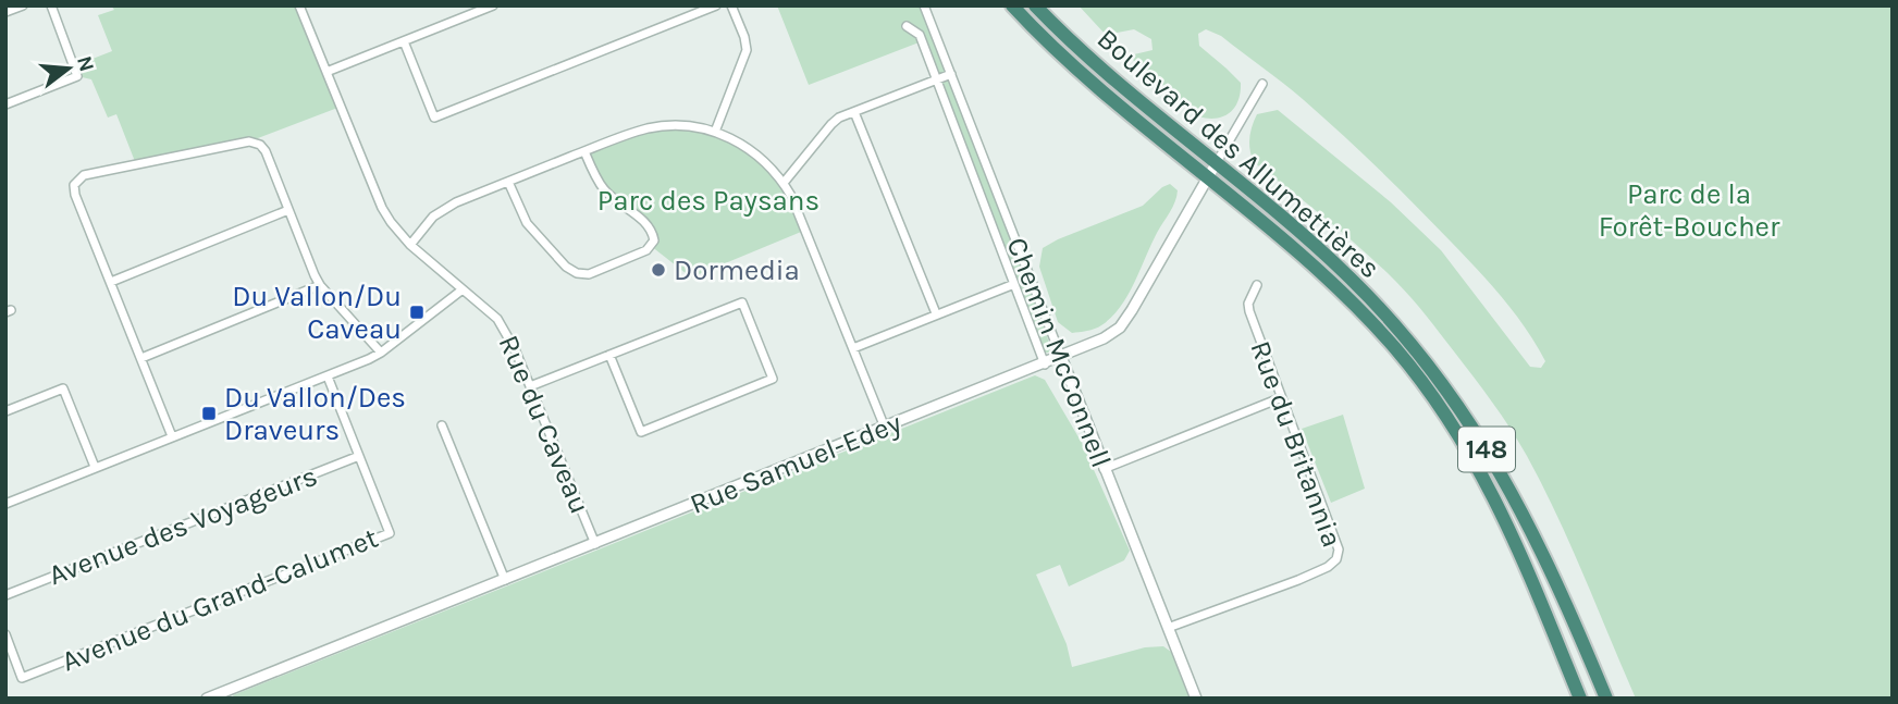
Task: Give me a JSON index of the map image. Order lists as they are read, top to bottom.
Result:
{
  "streets": {
    "highway": ["Boulevard des Allumettières", "148"],
    "street": [
      "Chemin McConnell",
      "Rue du Caveau",
      "Rue du Britannia",
      "Rue Samuel-Edey",
      "Avenue des Voyageurs",
      "Avenue du Grand-Calumet"
    ]
  },
  "crossings": [
    ["Boulevard des Allumettières", "Rue Samuel-Edey"],
    ["Chemin McConnell", "Rue du Britannia"],
    ["Chemin McConnell", "Rue Samuel-Edey"],
    ["Rue du Caveau", "Rue Samuel-Edey"],
    ["Avenue des Voyageurs", "Avenue du Grand-Calumet"]
  ],
  "parks": ["Parc de la Forêt-Boucher", "Parc des Paysans"],
  "places": {
    "other": ["Dormedia"],
    "transit": ["Du Vallon/Du Caveau", "Du Vallon/Des Draveurs"]
  },
  "north": "right"
}
